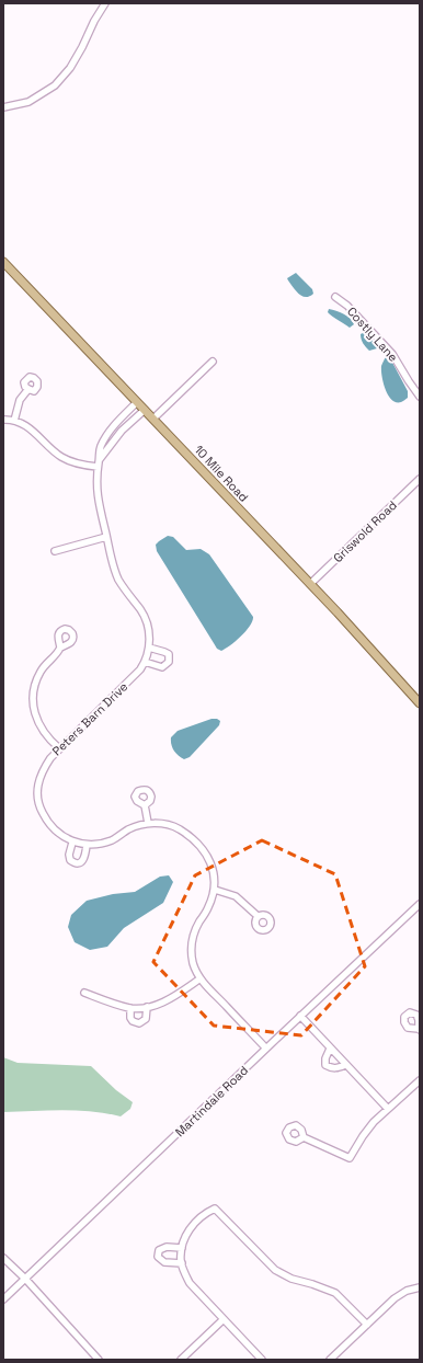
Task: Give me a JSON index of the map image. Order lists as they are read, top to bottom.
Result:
{
  "streets": {
    "main road": ["10 Mile Road"],
    "street": [
      "Costly Lane",
      "Griswold Road",
      "Peters Barn Drive",
      "Martindale Road"
    ]
  },
  "crossings": [
    ["10 Mile Road", "Griswold Road"],
    ["10 Mile Road", "Peters Barn Drive"],
    ["Peters Barn Drive", "Martindale Road"]
  ]
}
